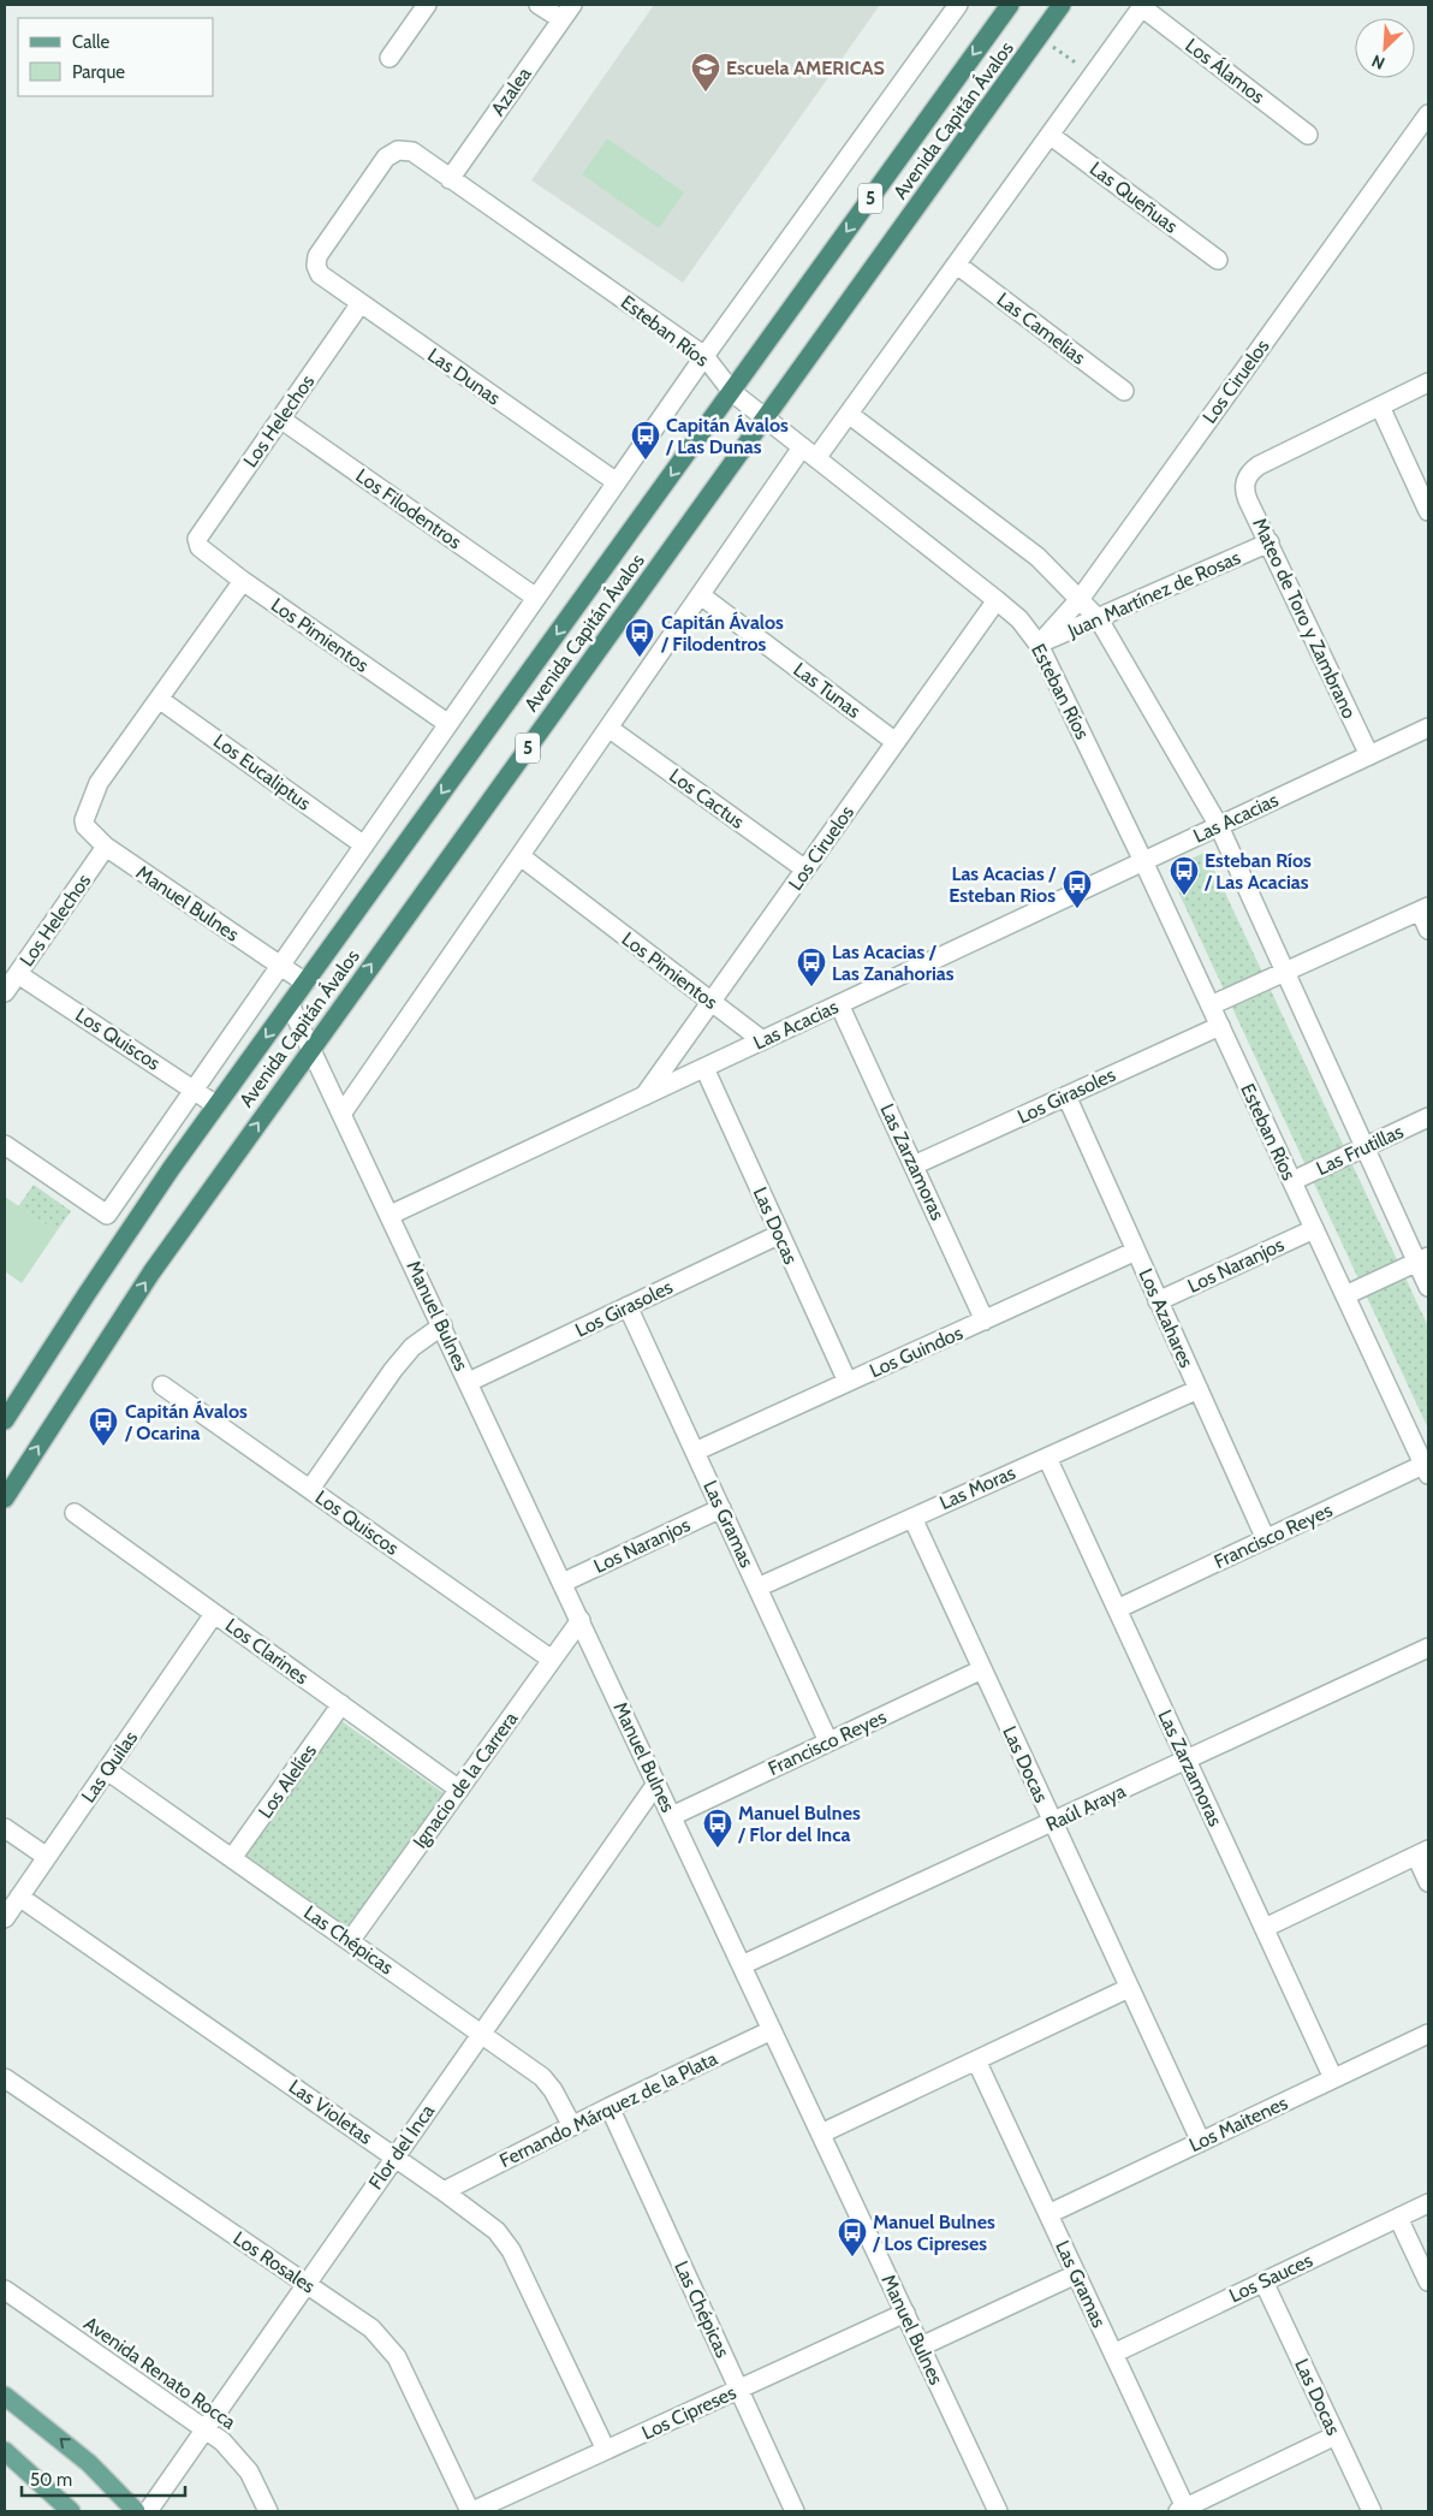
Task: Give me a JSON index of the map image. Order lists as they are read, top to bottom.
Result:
{
  "streets": {
    "highway": ["Avenida Capitán Ávalos", "5"],
    "street": [
      "Los Álamos",
      "Azalea",
      "Las Queñuas",
      "Las Camelias",
      "Esteban Ríos",
      "Las Dunas",
      "Los Ciruelos",
      "Los Helechos",
      "Los Filodentros",
      "Juan Martínez de Rosas",
      "Mateo de Toro y Zambrano",
      "Los Pimientos",
      "Las Tunas",
      "Los Eucaliptus",
      "Los Cactus",
      "Las Acacias",
      "Manuel Bulnes",
      "Los Quiscos",
      "Los Girasoles",
      "Las Frutillas",
      "Las Zarzamoras",
      "Las Docas",
      "Los Naranjos",
      "Los Azahares",
      "Los Guindos",
      "Las Moras",
      "Las Gramas",
      "Francisco Reyes",
      "Los Clarines",
      "Las Quilas",
      "Ignacio de la Carrera",
      "Los Alelíes",
      "Raúl Araya",
      "Las Chépicas",
      "Fernando Márquez de la Plata",
      "Las Violetas",
      "Los Maitenes",
      "Flor del Inca",
      "Los Rosales",
      "Los Sauces",
      "Avenida Renato Rocca",
      "Los Cipreses"
    ]
  },
  "crossings": [
    ["Azalea", "Esteban Ríos"],
    ["Avenida Capitán Ávalos", "Esteban Ríos"],
    ["Avenida Capitán Ávalos", "Manuel Bulnes"],
    ["Avenida Capitán Ávalos", "Los Quiscos"],
    ["Esteban Ríos", "Las Dunas"],
    ["Esteban Ríos", "Los Ciruelos"],
    ["Esteban Ríos", "Juan Martínez de Rosas"],
    ["Esteban Ríos", "Las Acacias"],
    ["Esteban Ríos", "Los Girasoles"],
    ["Esteban Ríos", "Las Frutillas"],
    ["Esteban Ríos", "Los Naranjos"],
    ["Esteban Ríos", "Francisco Reyes"],
    ["Las Dunas", "Los Helechos"],
    ["Los Ciruelos", "Juan Martínez de Rosas"],
    ["Los Ciruelos", "Los Pimientos"],
    ["Los Ciruelos", "Las Tunas"],
    ["Los Ciruelos", "Los Cactus"],
    ["Los Ciruelos", "Las Acacias"],
    ["Los Helechos", "Los Filodentros"],
    ["Los Helechos", "Los Pimientos"],
    ["Los Helechos", "Manuel Bulnes"],
    ["Los Helechos", "Los Quiscos"],
    ["Juan Martínez de Rosas", "Mateo de Toro y Zambrano"],
    ["Mateo de Toro y Zambrano", "Las Acacias"],
    ["Los Pimientos", "Las Acacias"],
    ["Los Eucaliptus", "Manuel Bulnes"],
    ["Las Acacias", "Manuel Bulnes"],
    ["Las Acacias", "Las Zarzamoras"],
    ["Las Acacias", "Las Docas"],
    ["Manuel Bulnes", "Los Girasoles"],
    ["Manuel Bulnes", "Los Naranjos"],
    ["Manuel Bulnes", "Francisco Reyes"],
    ["Manuel Bulnes", "Ignacio de la Carrera"],
    ["Manuel Bulnes", "Raúl Araya"],
    ["Manuel Bulnes", "Fernando Márquez de la Plata"],
    ["Manuel Bulnes", "Flor del Inca"],
    ["Manuel Bulnes", "Los Cipreses"],
    ["Los Quiscos", "Ignacio de la Carrera"],
    ["Los Girasoles", "Las Zarzamoras"],
    ["Los Girasoles", "Las Docas"],
    ["Los Girasoles", "Los Azahares"],
    ["Los Girasoles", "Las Gramas"],
    ["Las Zarzamoras", "Los Guindos"],
    ["Las Zarzamoras", "Las Moras"],
    ["Las Zarzamoras", "Francisco Reyes"],
    ["Las Zarzamoras", "Raúl Araya"],
    ["Las Zarzamoras", "Los Maitenes"],
    ["Las Docas", "Los Guindos"],
    ["Las Docas", "Las Moras"],
    ["Las Docas", "Francisco Reyes"],
    ["Las Docas", "Raúl Araya"],
    ["Las Docas", "Los Maitenes"],
    ["Las Docas", "Los Sauces"],
    ["Los Naranjos", "Los Azahares"],
    ["Los Naranjos", "Las Gramas"],
    ["Los Azahares", "Los Guindos"],
    ["Los Azahares", "Las Moras"],
    ["Los Azahares", "Francisco Reyes"],
    ["Los Guindos", "Las Gramas"],
    ["Las Moras", "Las Gramas"],
    ["Las Gramas", "Francisco Reyes"],
    ["Las Gramas", "Los Maitenes"],
    ["Las Gramas", "Los Sauces"],
    ["Los Clarines", "Las Quilas"],
    ["Los Clarines", "Ignacio de la Carrera"],
    ["Los Clarines", "Los Alelíes"],
    ["Las Quilas", "Las Chépicas"],
    ["Las Quilas", "Las Violetas"],
    ["Ignacio de la Carrera", "Las Chépicas"],
    ["Los Alelíes", "Las Chépicas"],
    ["Las Chépicas", "Fernando Márquez de la Plata"],
    ["Las Chépicas", "Flor del Inca"],
    ["Las Chépicas", "Los Cipreses"],
    ["Fernando Márquez de la Plata", "Las Violetas"],
    ["Las Violetas", "Flor del Inca"],
    ["Las Violetas", "Los Cipreses"],
    ["Flor del Inca", "Los Rosales"],
    ["Flor del Inca", "Avenida Renato Rocca"],
    ["Los Rosales", "Los Cipreses"]
  ],
  "places": {
    "school or university": ["Escuela AMERICAS"],
    "bus stop": [
      "Capitán Ávalos / Las Dunas",
      "Capitán Ávalos / Filodentros",
      "Esteban Ríos / Las Acacias",
      "Las Acacias / Esteban Rios",
      "Las Acacias / Las Zanahorias",
      "Capitán Ávalos / Ocarina",
      "Manuel Bulnes / Flor del Inca",
      "Manuel Bulnes / Los Cipreses"
    ]
  },
  "legend": ["Calle", "Parque"],
  "scale_bar": "50 m",
  "north": "bottom left"
}
